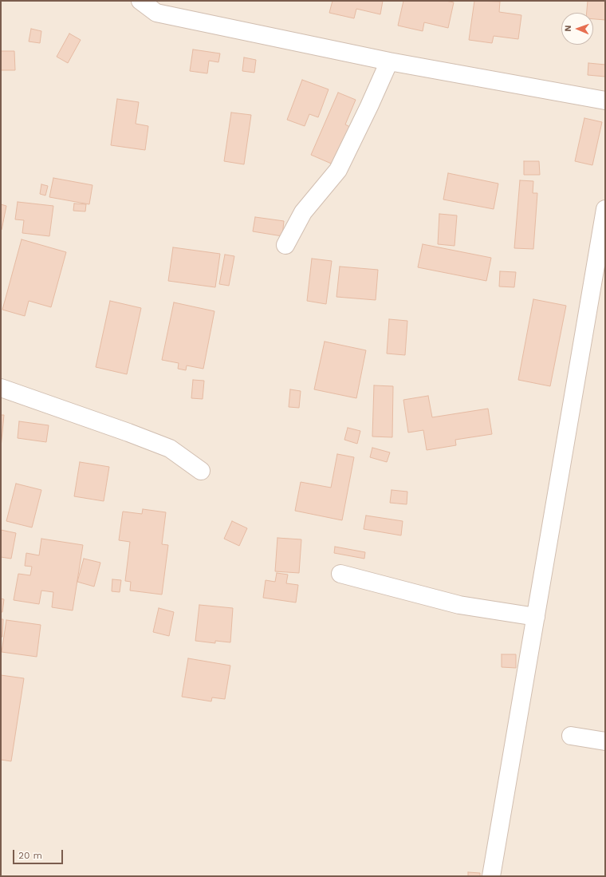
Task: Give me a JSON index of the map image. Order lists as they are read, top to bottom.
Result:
{
  "scale_bar": "20 m",
  "north": "left"
}
